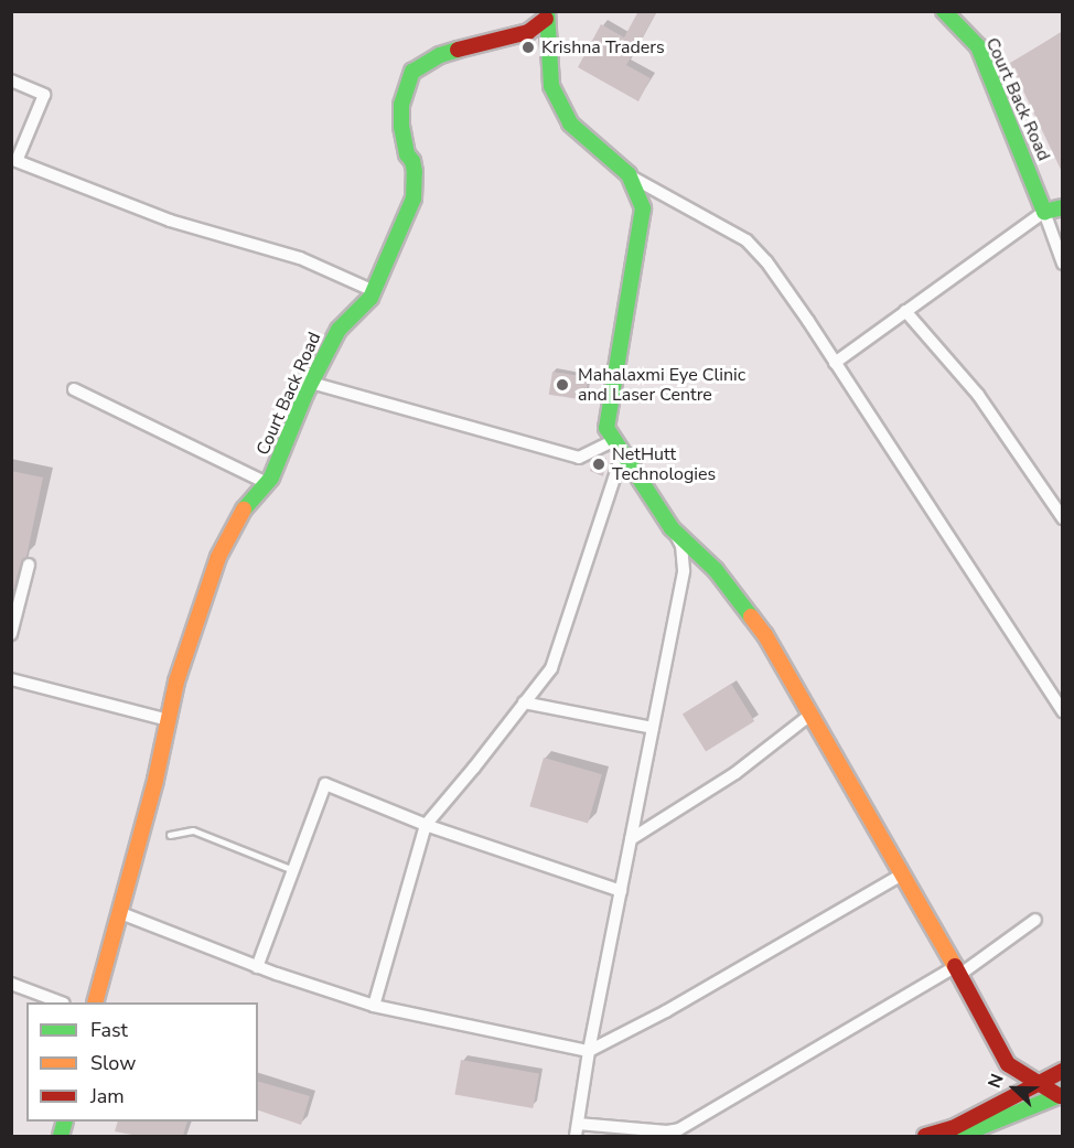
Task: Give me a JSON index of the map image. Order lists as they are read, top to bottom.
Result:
{
  "streets": {
    "street": ["Court Back Road"]
  },
  "places": ["Krishna Traders", "Mahalaxmi Eye Clinic and Laser Centre", "NetHutt Technologies"],
  "legend": ["Fast", "Slow", "Jam"],
  "north": "left"
}
